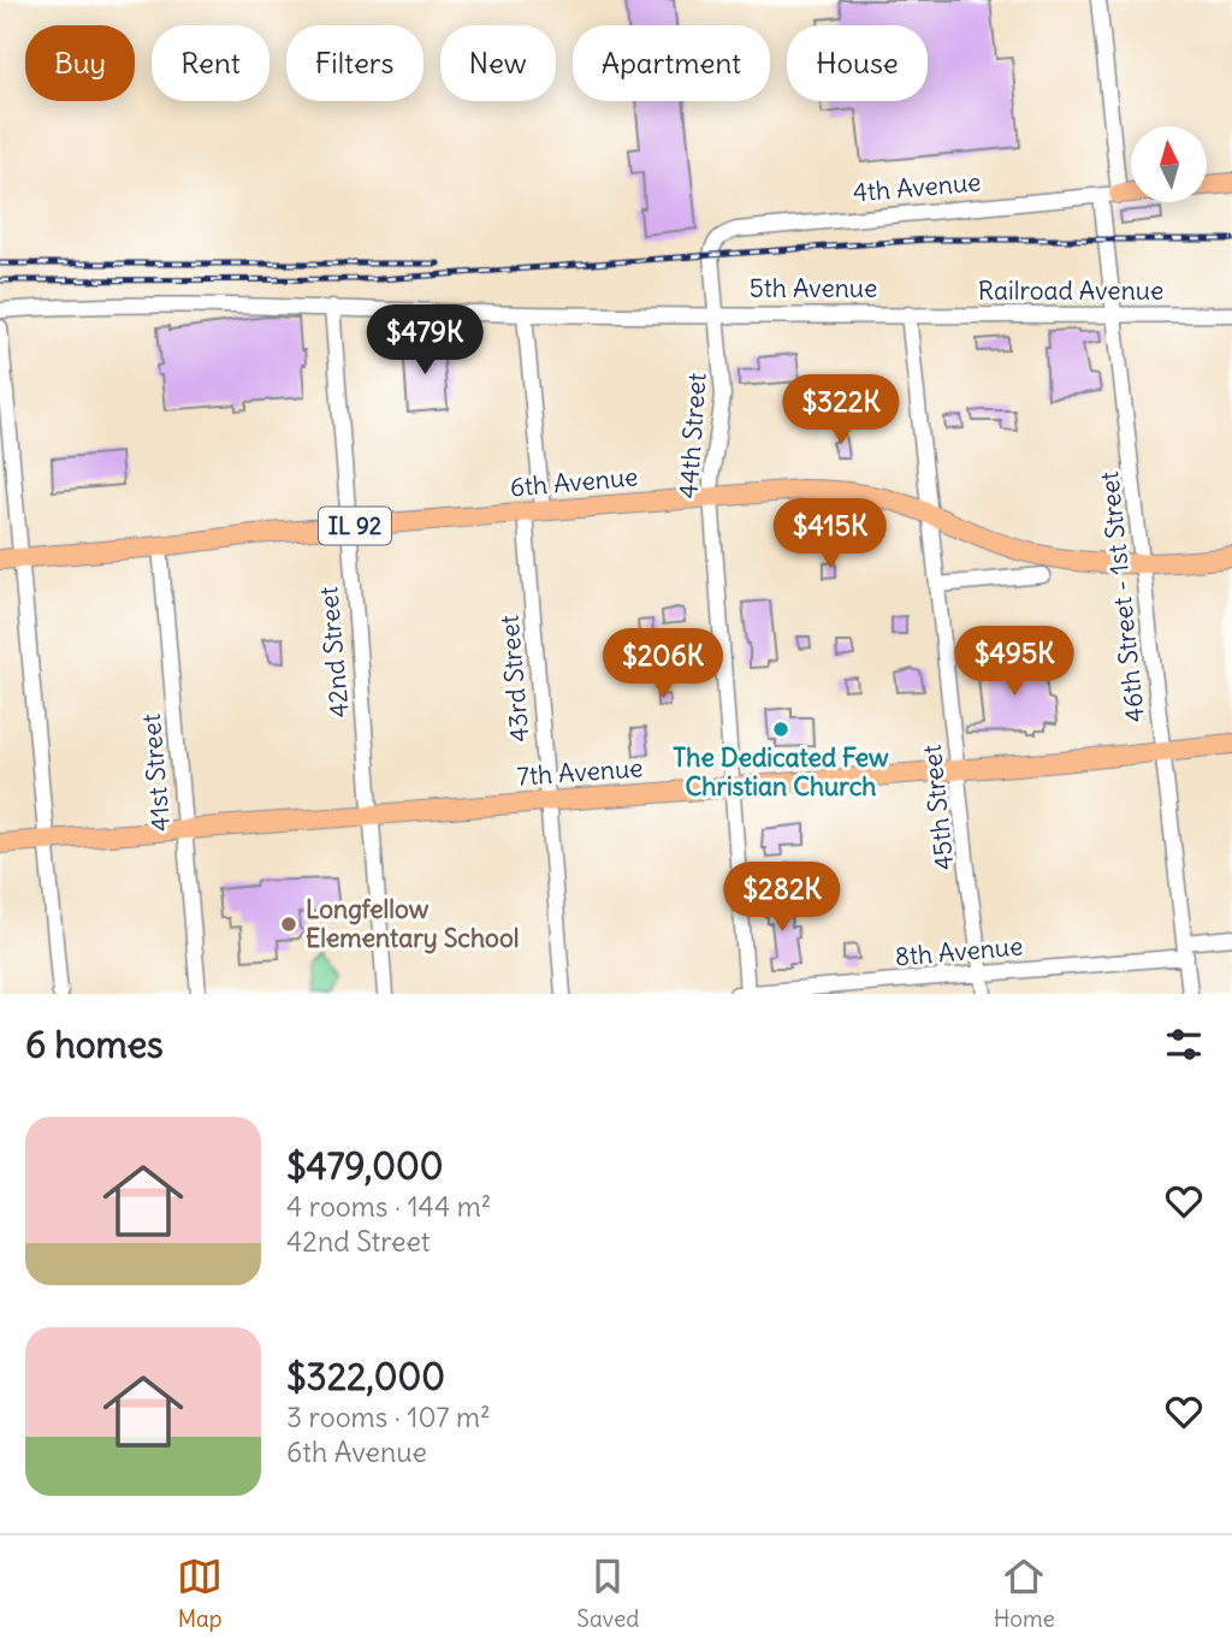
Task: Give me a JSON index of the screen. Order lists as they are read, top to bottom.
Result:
{
  "streets": {
    "main road": ["6th Avenue", "IL 92", "7th Avenue"],
    "street": [
      "4th Avenue",
      "5th Avenue",
      "Railroad Avenue",
      "44th Street",
      "46th Street - 1st Street",
      "42nd Street",
      "43rd Street",
      "41st Street",
      "45th Street",
      "8th Avenue"
    ]
  },
  "crossings": [
    ["4th Avenue", "44th Street"],
    ["4th Avenue", "46th Street - 1st Street"],
    ["5th Avenue", "Railroad Avenue"],
    ["5th Avenue", "44th Street"],
    ["5th Avenue", "42nd Street"],
    ["5th Avenue", "43rd Street"],
    ["5th Avenue", "45th Street"],
    ["Railroad Avenue", "46th Street - 1st Street"],
    ["Railroad Avenue", "45th Street"],
    ["44th Street", "6th Avenue"],
    ["44th Street", "7th Avenue"],
    ["44th Street", "8th Avenue"],
    ["6th Avenue", "IL 92"],
    ["6th Avenue", "46th Street - 1st Street"],
    ["6th Avenue", "42nd Street"],
    ["6th Avenue", "43rd Street"],
    ["6th Avenue", "41st Street"],
    ["6th Avenue", "45th Street"],
    ["IL 92", "46th Street - 1st Street"],
    ["46th Street - 1st Street", "7th Avenue"],
    ["46th Street - 1st Street", "8th Avenue"],
    ["42nd Street", "7th Avenue"],
    ["43rd Street", "7th Avenue"],
    ["41st Street", "7th Avenue"],
    ["7th Avenue", "45th Street"],
    ["45th Street", "8th Avenue"]
  ],
  "places": ["The Dedicated Few Christian Church", "Longfellow Elementary School"],
  "north": "top",
  "page": {
    "chip": [
      "Buy",
      "Rent",
      "Filters",
      "New",
      "Apartment",
      "House"
    ],
    "price": [
      "$479K",
      "$322K",
      "$415K",
      "$495K",
      "$206K",
      "$282K"
    ],
    "heading": "6 homes",
    "list": [
      {
        "name": "$479,000",
        "note": "4 rooms · 144 m² · 42nd Street"
      },
      {
        "name": "$322,000",
        "note": "3 rooms · 107 m² · 6th Avenue"
      }
    ],
    "tabs": ["Map", "Saved", "Home"]
  }
}
